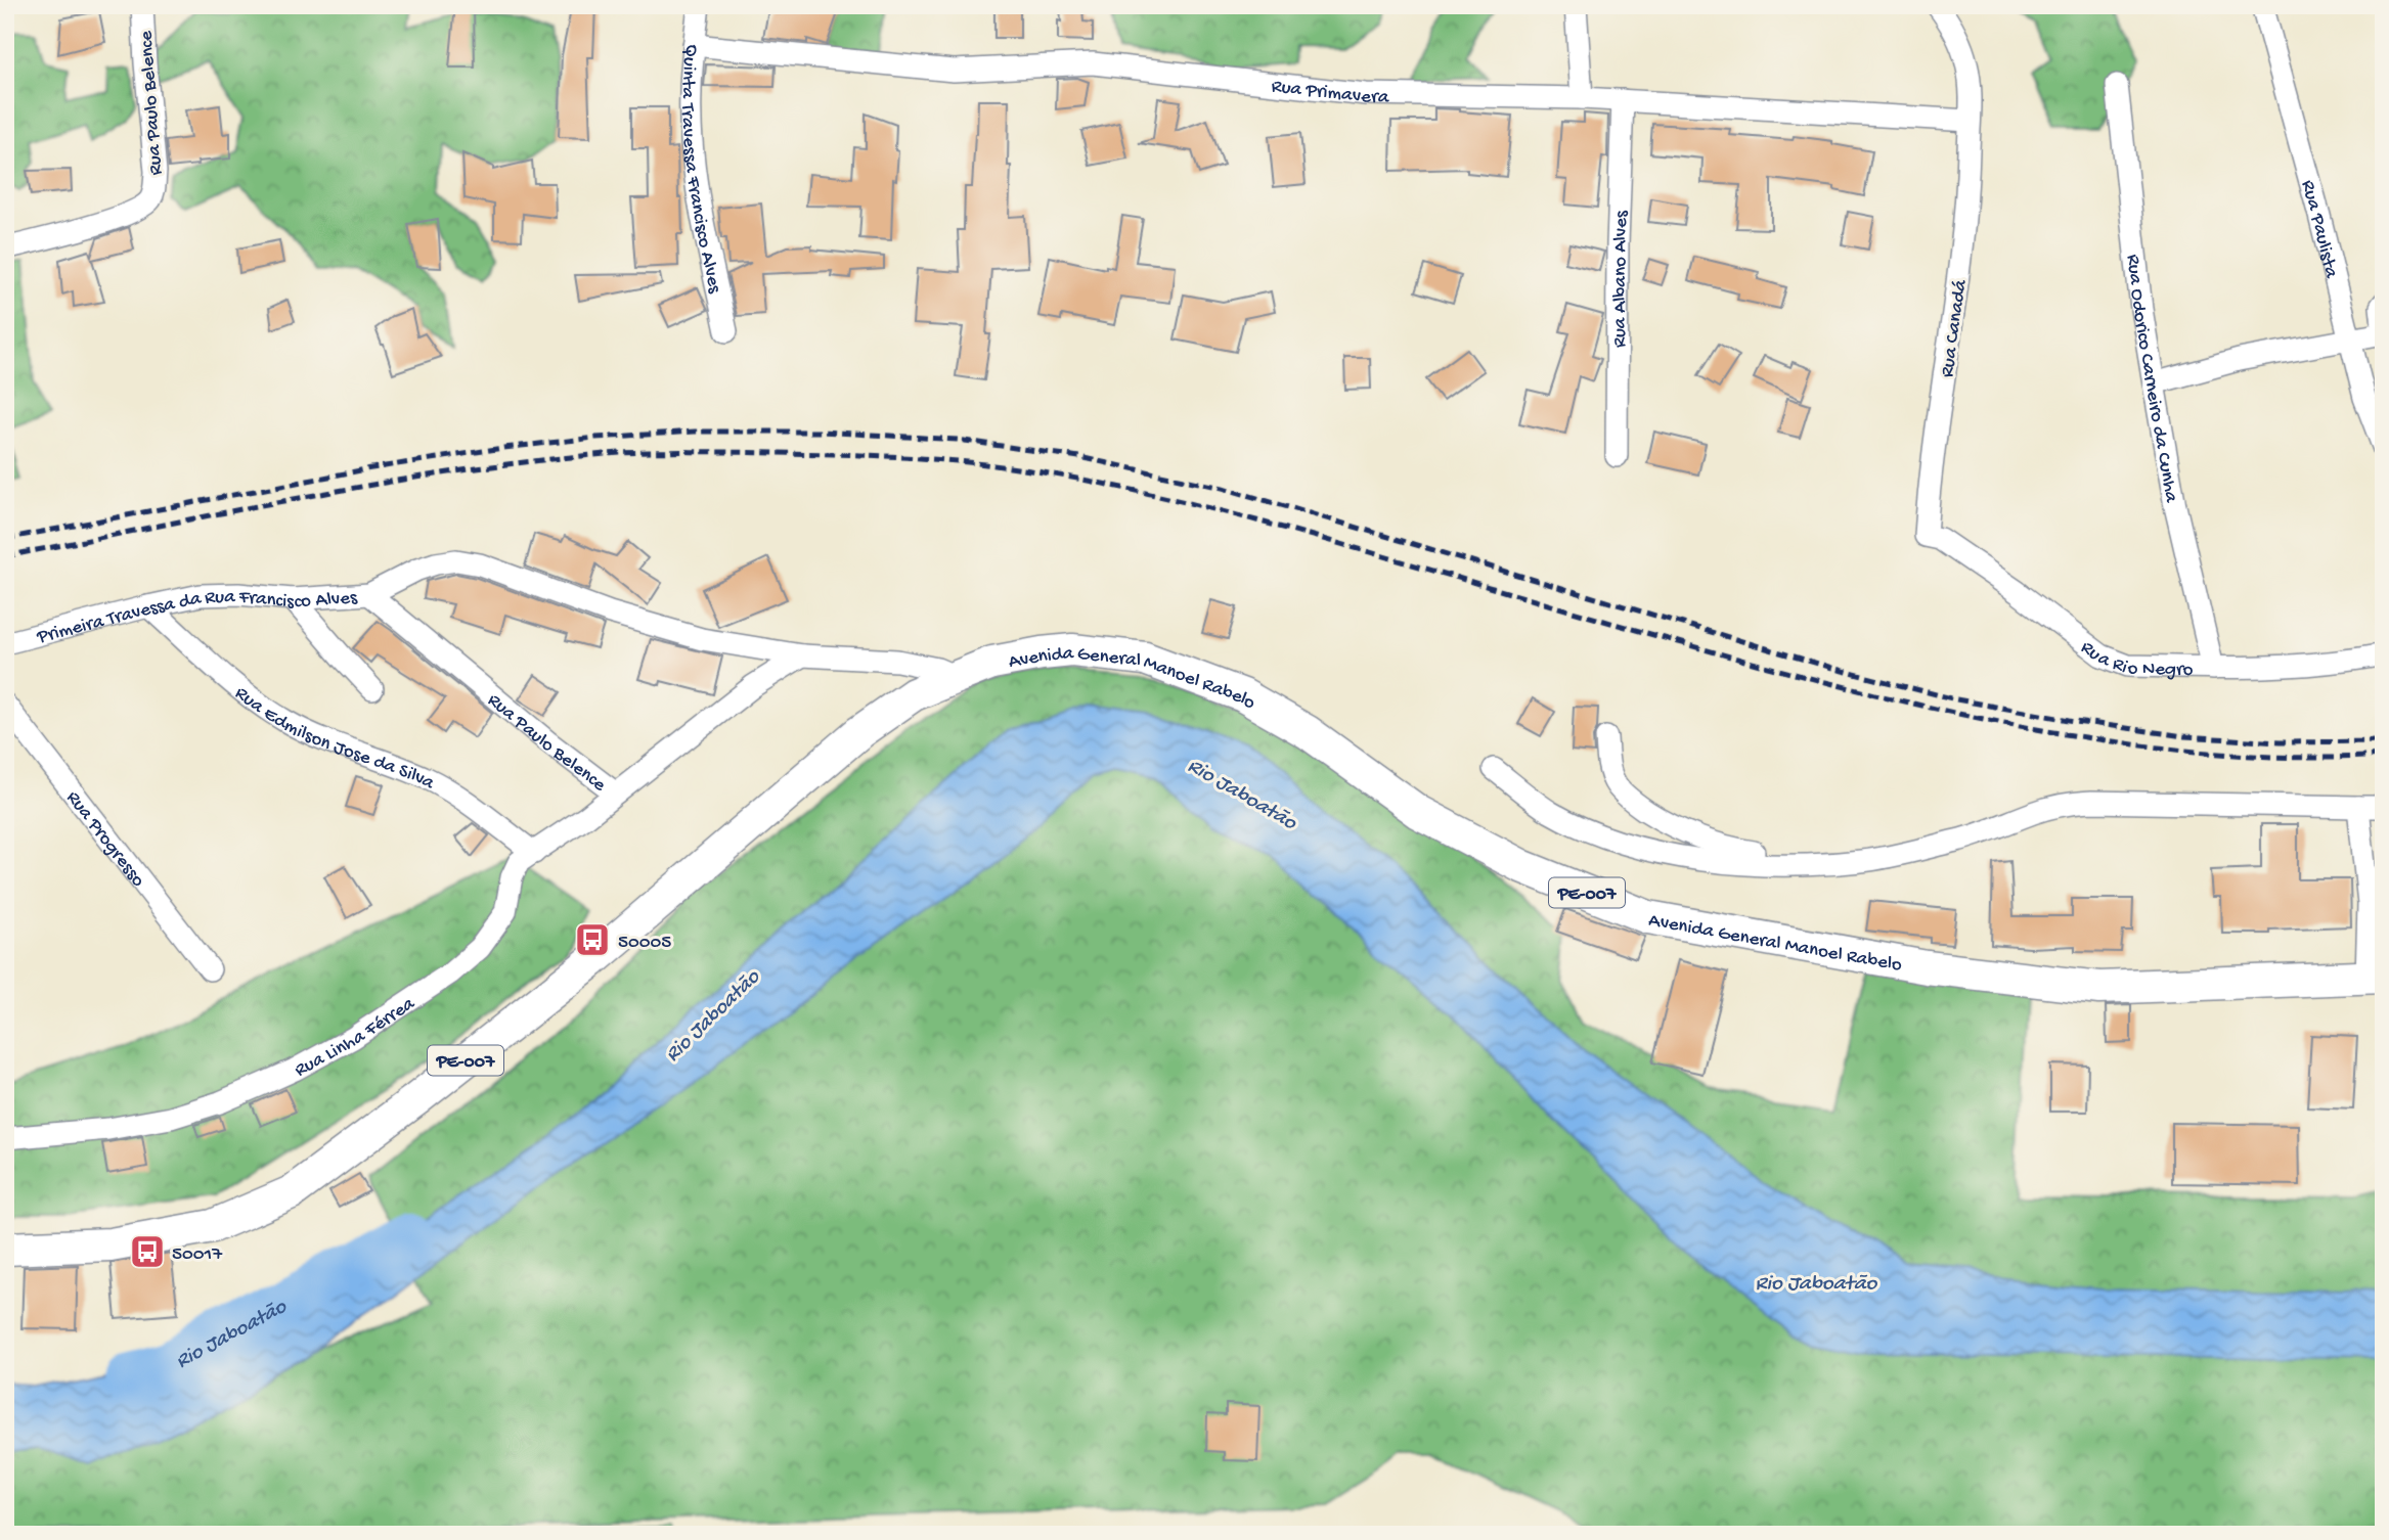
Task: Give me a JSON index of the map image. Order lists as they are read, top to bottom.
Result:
{
  "streets": {
    "main road": ["Avenida General Manoel Rabelo", "PE-007"],
    "street": [
      "Rua Primavera",
      "Rua Paulo Belence",
      "Quinta Travessa Francisco Alves",
      "Rua Paulista",
      "Rua Albano Alves",
      "Rua Canadá",
      "Rua Odorico Carneiro da Cunha",
      "Primeira Travessa da Rua Francisco Alves",
      "Rua Rio Negro",
      "Rua Edmilson Jose da Silva",
      "Rua Progresso",
      "Rua Linha Férrea"
    ]
  },
  "crossings": [
    ["Rua Primavera", "Quinta Travessa Francisco Alves"],
    ["Rua Primavera", "Rua Albano Alves"],
    ["Rua Primavera", "Rua Canadá"],
    ["Rua Paulo Belence", "Primeira Travessa da Rua Francisco Alves"],
    ["Rua Paulo Belence", "Rua Linha Férrea"],
    ["Rua Canadá", "Rua Rio Negro"],
    ["Rua Odorico Carneiro da Cunha", "Rua Rio Negro"],
    ["Primeira Travessa da Rua Francisco Alves", "Rua Edmilson Jose da Silva"],
    ["Rua Edmilson Jose da Silva", "Rua Linha Férrea"]
  ],
  "water": ["Rio Jaboatão"],
  "places": {
    "bus stop": ["50005", "50017"]
  }
}
